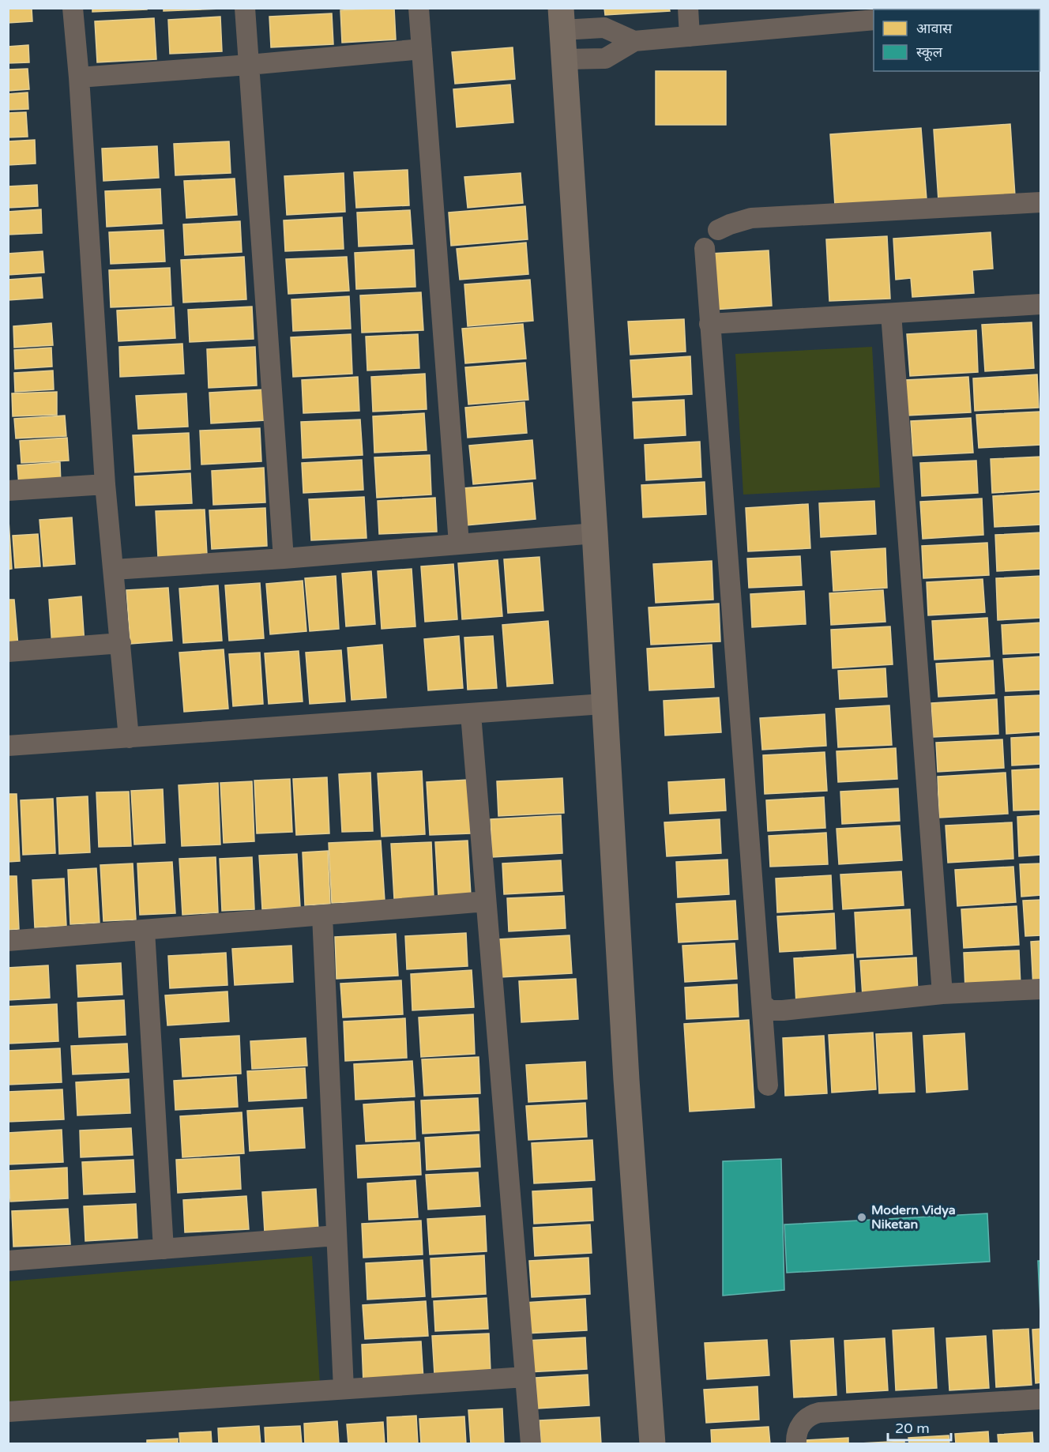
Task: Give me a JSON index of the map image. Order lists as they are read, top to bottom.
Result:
{
  "places": ["Modern Vidya Niketan"],
  "legend": ["आवास", "स्कूल"],
  "scale_bar": "20 m"
}
